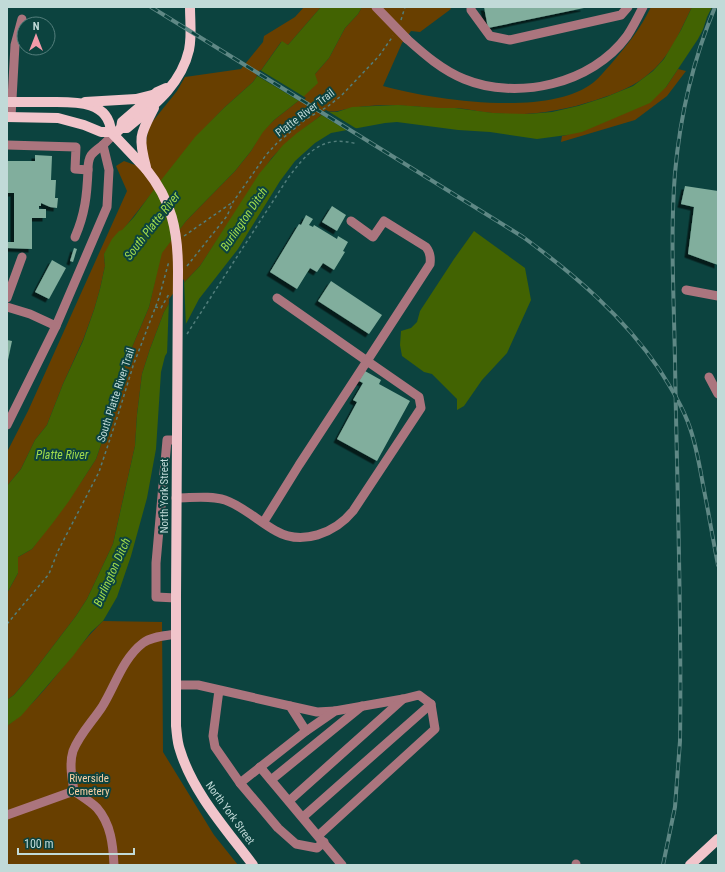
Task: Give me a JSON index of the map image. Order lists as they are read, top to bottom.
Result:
{
  "streets": {
    "main road": ["North York Street"],
    "path": ["Platte River Trail", "South Platte River Trail"]
  },
  "crossings": [
    ["Platte River Trail", "North York Street"]
  ],
  "water": ["Burlington Ditch", "South Platte River", "Platte River"],
  "parks": ["Riverside Cemetery"],
  "scale_bar": "100 m",
  "north": "top"
}
